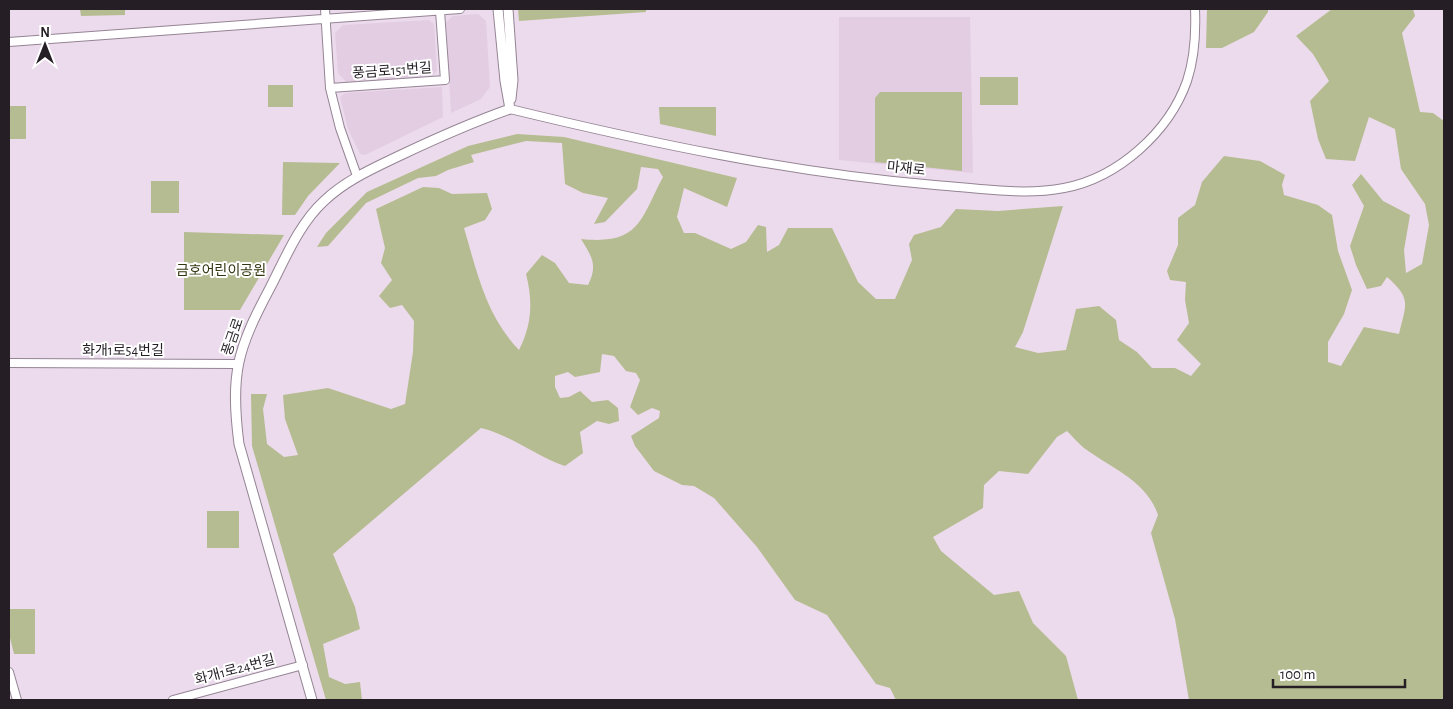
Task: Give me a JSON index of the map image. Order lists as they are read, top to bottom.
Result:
{
  "streets": {
    "street": [
      "풍금로151번길",
      "마재로",
      "풍금로",
      "화개1로54번길",
      "화개1로24번길"
    ]
  },
  "crossings": [
    ["마재로", "풍금로"],
    ["풍금로", "화개1로54번길"],
    ["풍금로", "화개1로24번길"]
  ],
  "parks": ["금호어린이공원"],
  "scale_bar": "100 m",
  "north": "top"
}
